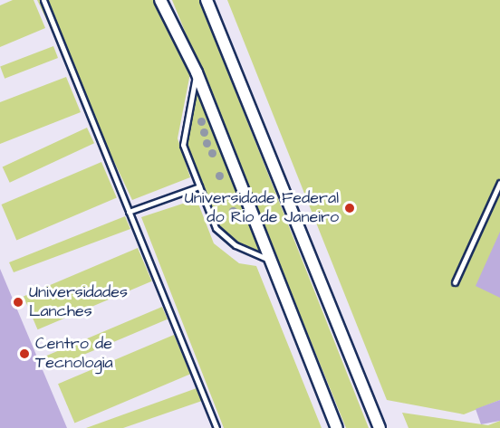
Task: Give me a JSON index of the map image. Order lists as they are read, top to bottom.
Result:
{
  "places": ["Universidade Federal do Rio de Janeiro", "Universidades Lanches", "Centro de Tecnologia"]
}
